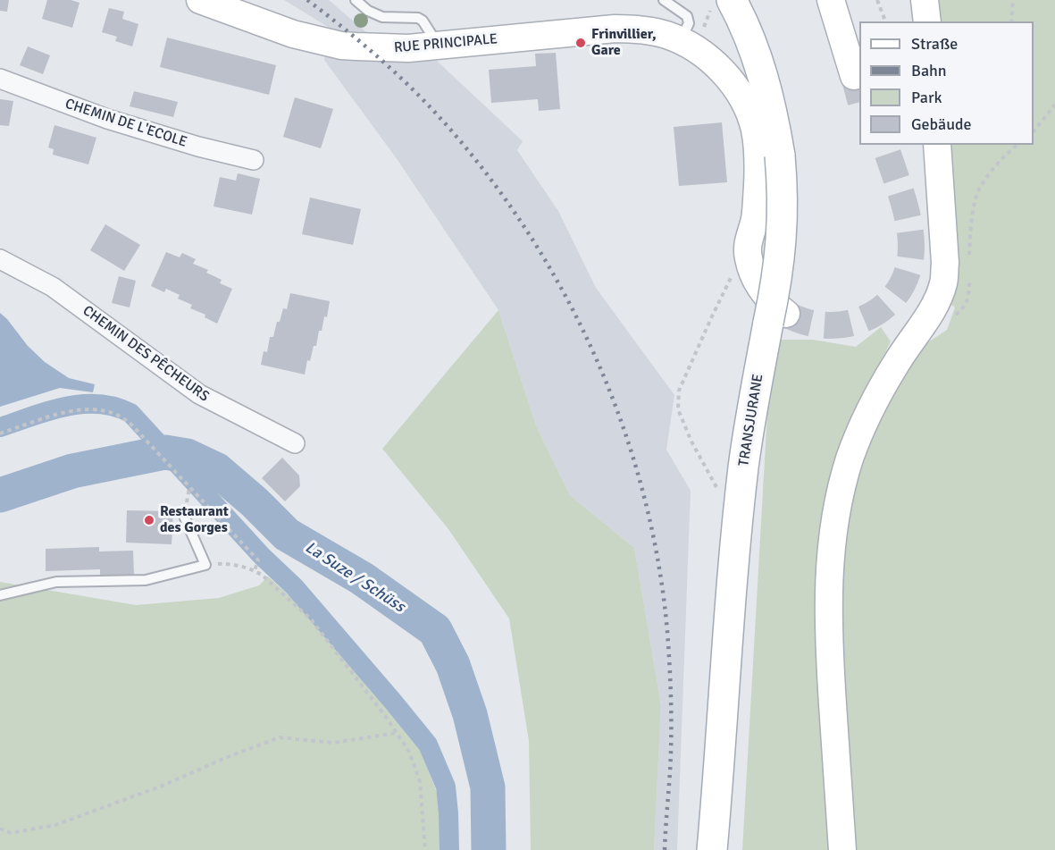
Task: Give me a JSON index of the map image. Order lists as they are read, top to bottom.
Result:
{
  "streets": {
    "main road": ["RUE PRINCIPALE", "TRANSJURANE"],
    "street": ["CHEMIN DE L'ECOLE", "CHEMIN DES PÊCHEURS"]
  },
  "water": ["La Suze / Schüss"],
  "places": ["Frinvillier, Gare", "Restaurant des Gorges"],
  "legend": [
    "Straße",
    "Bahn",
    "Park",
    "Gebäude"
  ]
}
